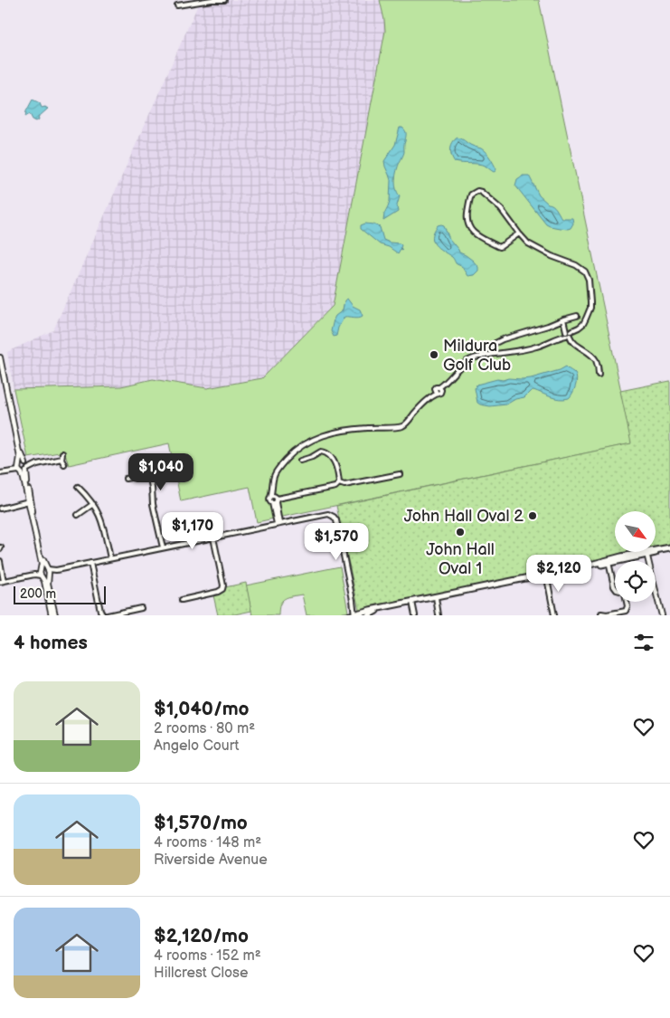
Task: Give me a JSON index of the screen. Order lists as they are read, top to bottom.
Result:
{
  "places": ["Mildura Golf Club", "John Hall Oval 2", "John Hall Oval 1"],
  "scale_bar": "200 m",
  "north": "bottom right",
  "page": {
    "price": [
      "$1,040",
      "$1,170",
      "$1,570",
      "$2,120"
    ],
    "scale": "200 m",
    "heading": "4 homes",
    "list": [
      {
        "name": "$1,040/mo",
        "note": "2 rooms · 80 m² · Angelo Court"
      },
      {
        "name": "$1,570/mo",
        "note": "4 rooms · 148 m² · Riverside Avenue"
      },
      {
        "name": "$2,120/mo",
        "note": "4 rooms · 152 m² · Hillcrest Close"
      }
    ]
  }
}
